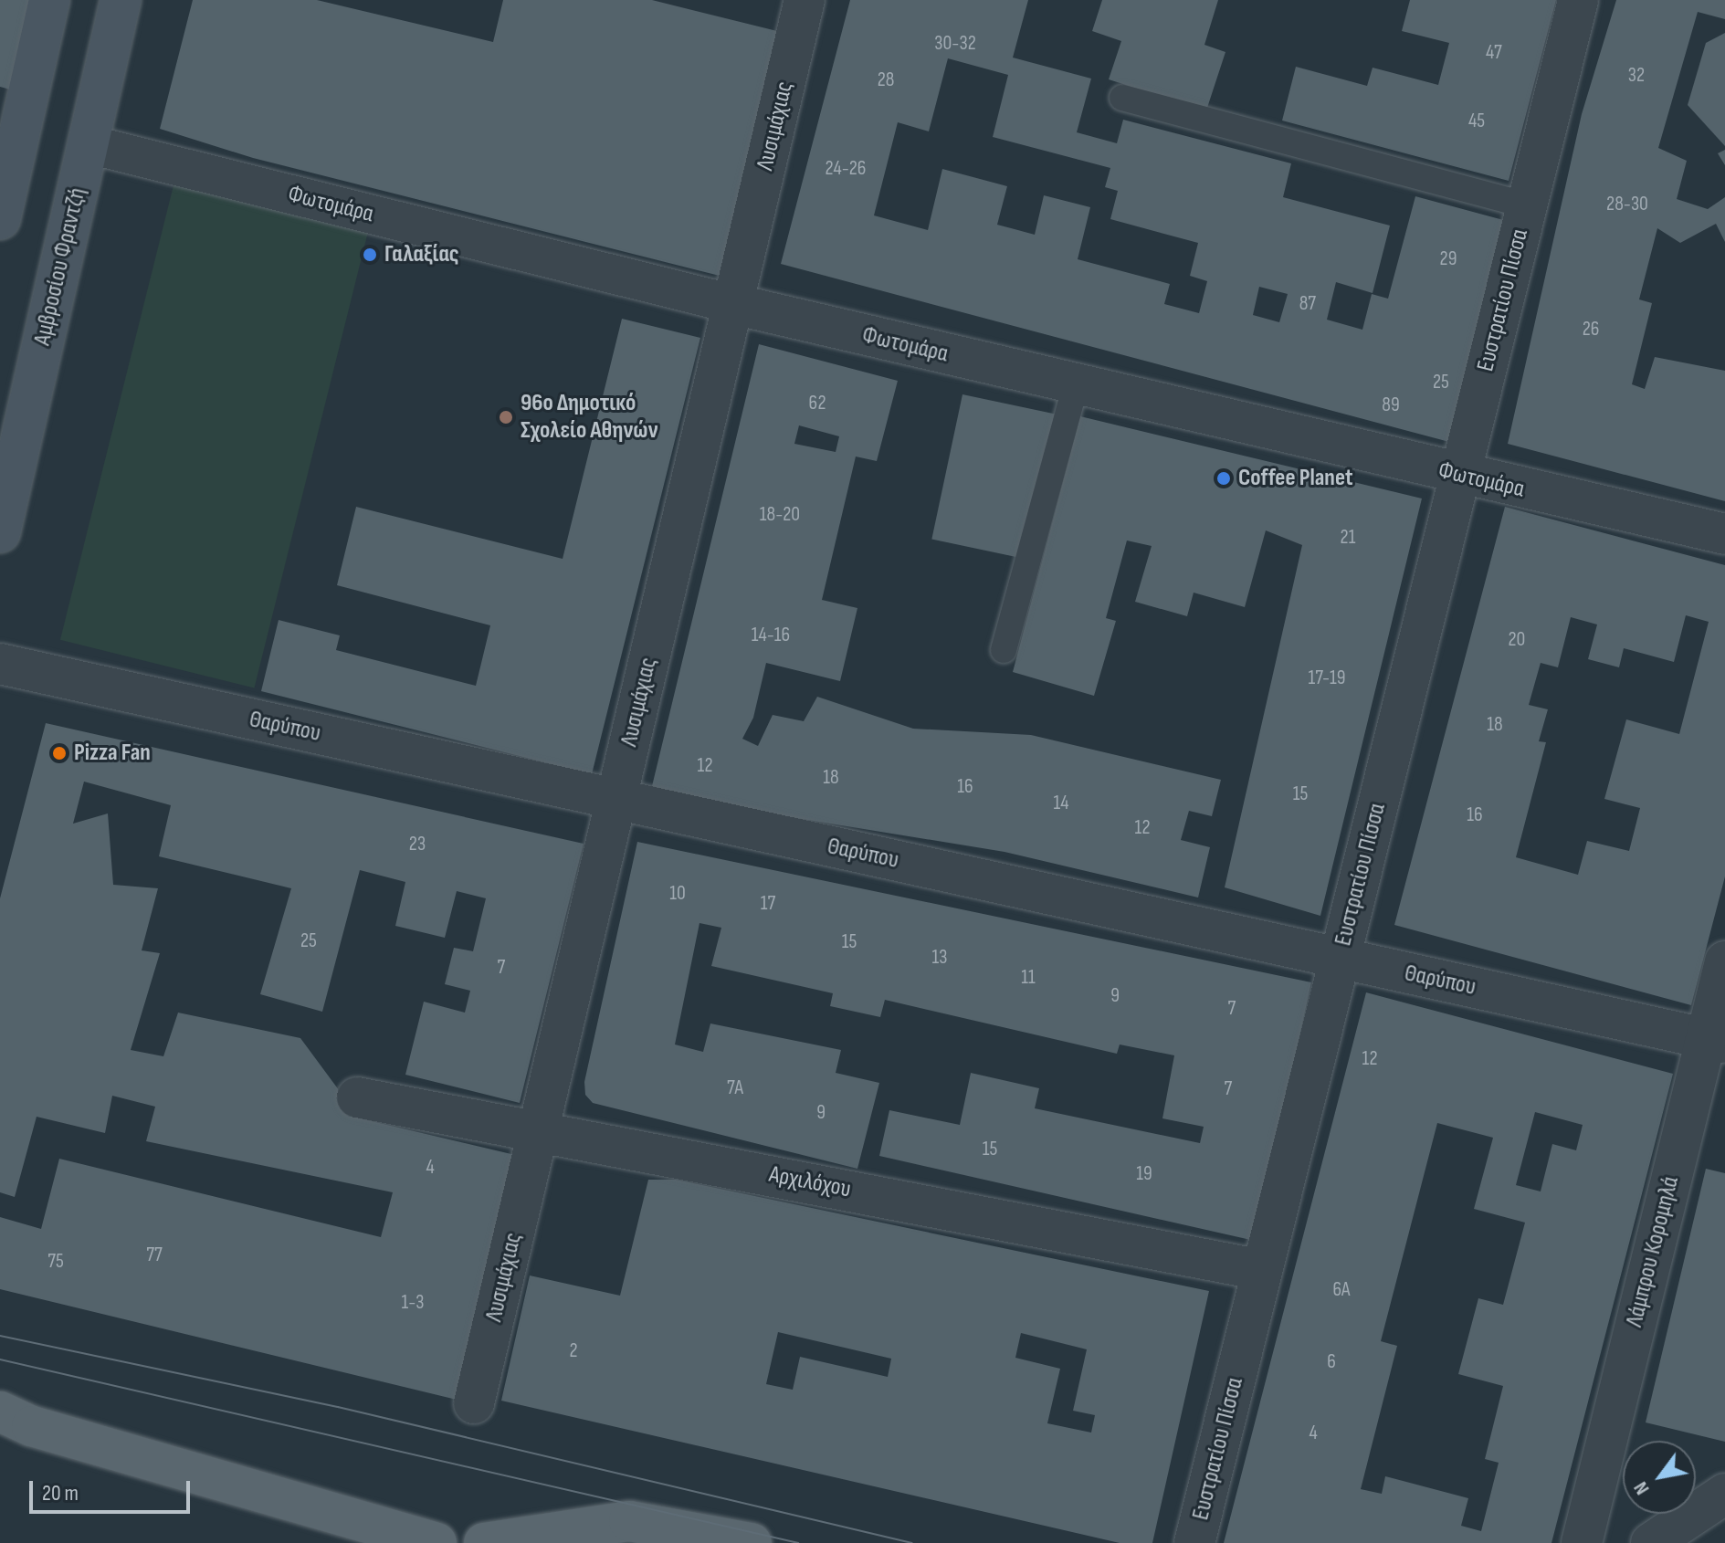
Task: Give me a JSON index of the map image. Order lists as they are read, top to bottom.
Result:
{
  "streets": {
    "main road": ["Αμβροσίου Φραντζή"],
    "street": [
      "Λυσιμάχιας",
      "Φωτομάρα",
      "Ευστρατίου Πίσσα",
      "Θαρύπου",
      "Αρχιλόχου",
      "Λάμπρου Κορομηλά"
    ]
  },
  "crossings": [
    ["Λυσιμάχιας", "Φωτομάρα"],
    ["Λυσιμάχιας", "Θαρύπου"],
    ["Λυσιμάχιας", "Αρχιλόχου"],
    ["Φωτομάρα", "Αμβροσίου Φραντζή"],
    ["Φωτομάρα", "Ευστρατίου Πίσσα"],
    ["Ευστρατίου Πίσσα", "Θαρύπου"],
    ["Ευστρατίου Πίσσα", "Αρχιλόχου"],
    ["Θαρύπου", "Λάμπρου Κορομηλά"]
  ],
  "places": [
    "Γαλαξίας",
    "96ο Δημοτικό Σχολείο Αθηνών",
    "Coffee Planet",
    "Pizza Fan"
  ],
  "house_numbers": [
    "30-32",
    "47",
    "32",
    "28",
    "45",
    "24-26",
    "28-30",
    "29",
    "87",
    "26",
    "25",
    "62",
    "89",
    "18-20",
    "21",
    "14-16",
    "20",
    "17-19",
    "18",
    "12",
    "18",
    "16",
    "15",
    "14",
    "16",
    "12",
    "23",
    "10",
    "17",
    "25",
    "15",
    "13",
    "7",
    "11",
    "9",
    "7",
    "12",
    "7Α",
    "7",
    "9",
    "15",
    "4",
    "19",
    "77",
    "75",
    "6Α",
    "1-3",
    "2",
    "6",
    "4"
  ],
  "scale_bar": "20 m",
  "north": "bottom left"
}
